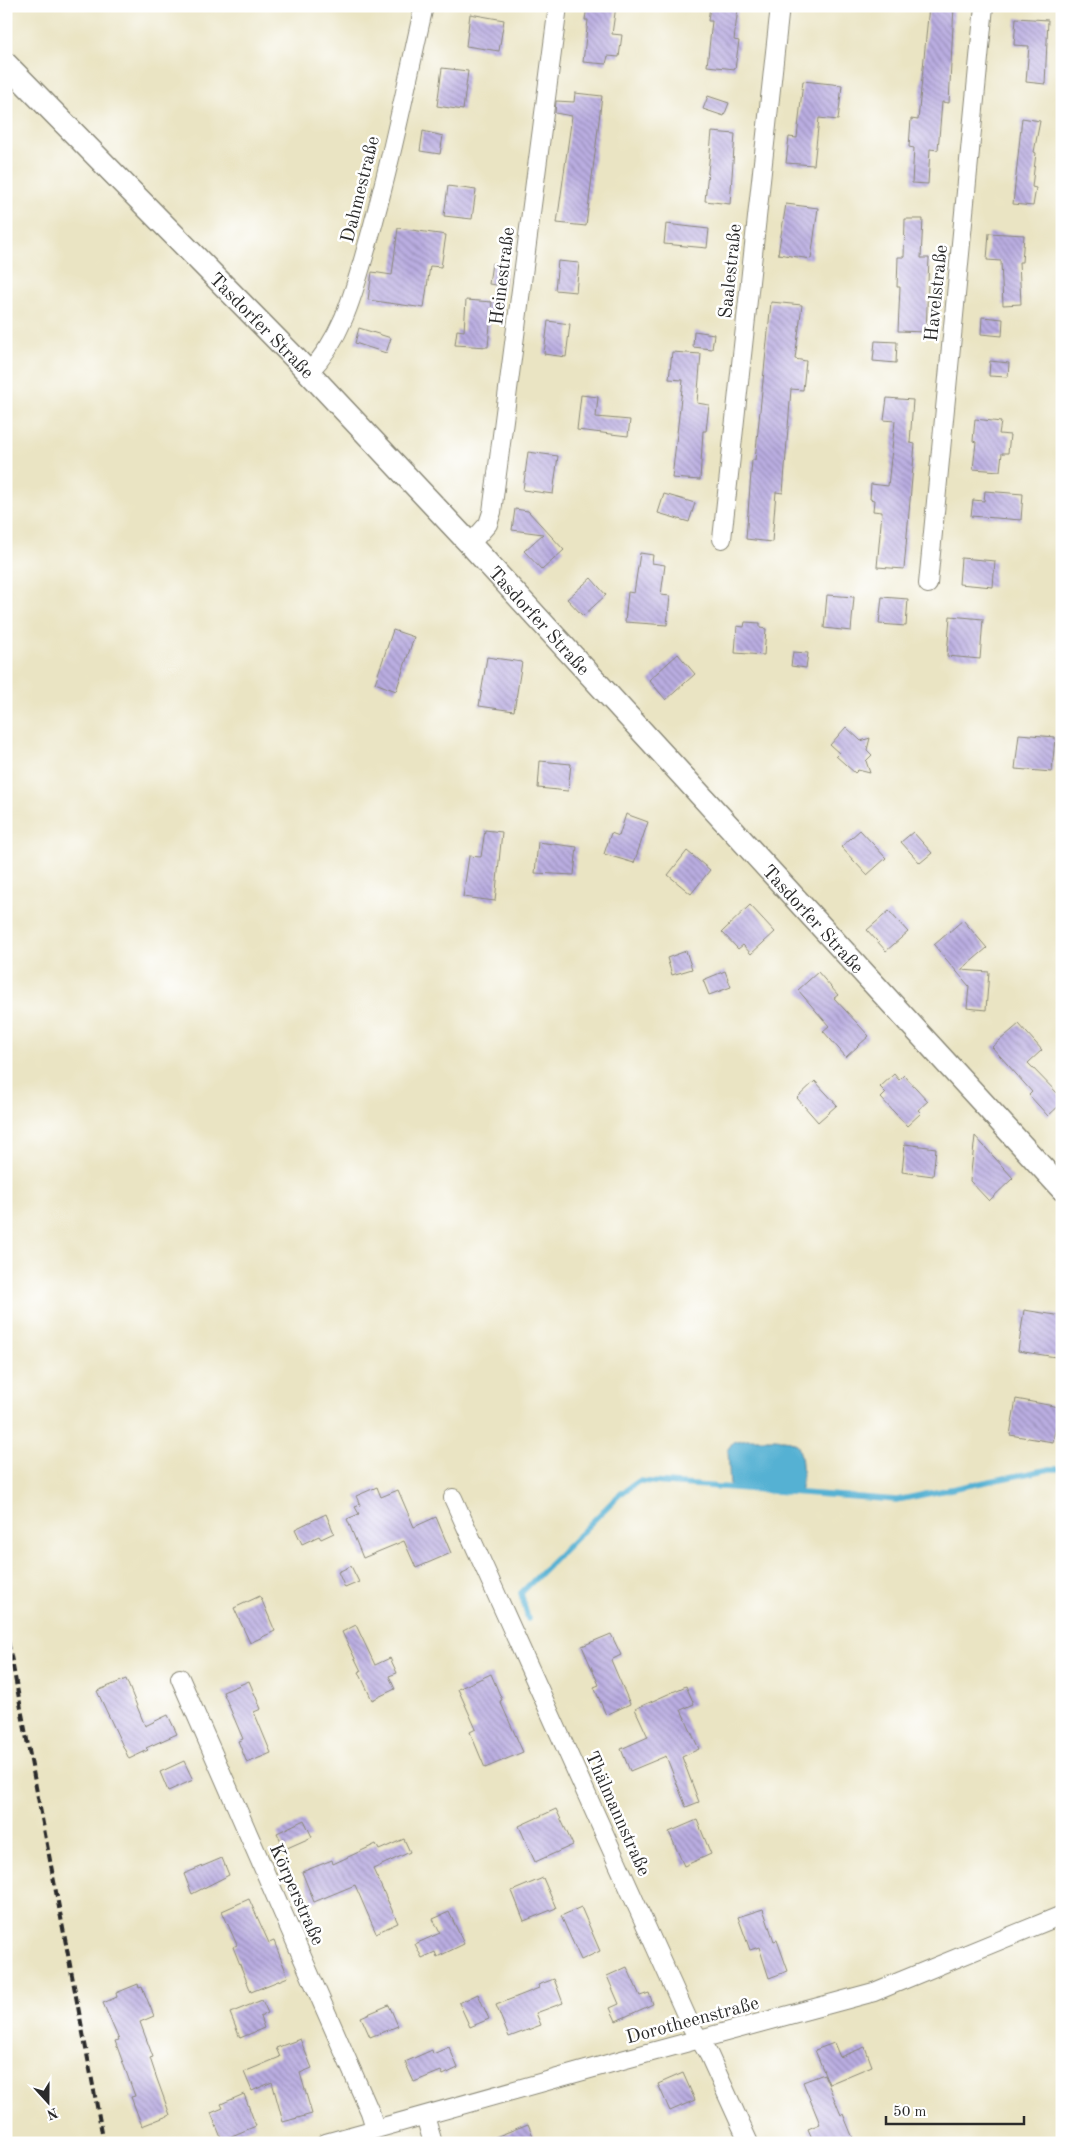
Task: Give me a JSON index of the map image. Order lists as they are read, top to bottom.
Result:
{
  "streets": {
    "main road": ["Tasdorfer Straße"],
    "street": [
      "Dahmestraße",
      "Saalestraße",
      "Heinestraße",
      "Havelstraße",
      "Thälmannstraße",
      "Körperstraße",
      "Dorotheenstraße"
    ]
  },
  "crossings": [
    ["Dahmestraße", "Tasdorfer Straße"],
    ["Heinestraße", "Tasdorfer Straße"],
    ["Thälmannstraße", "Dorotheenstraße"],
    ["Körperstraße", "Dorotheenstraße"]
  ],
  "scale_bar": "50 m",
  "north": "bottom"
}
